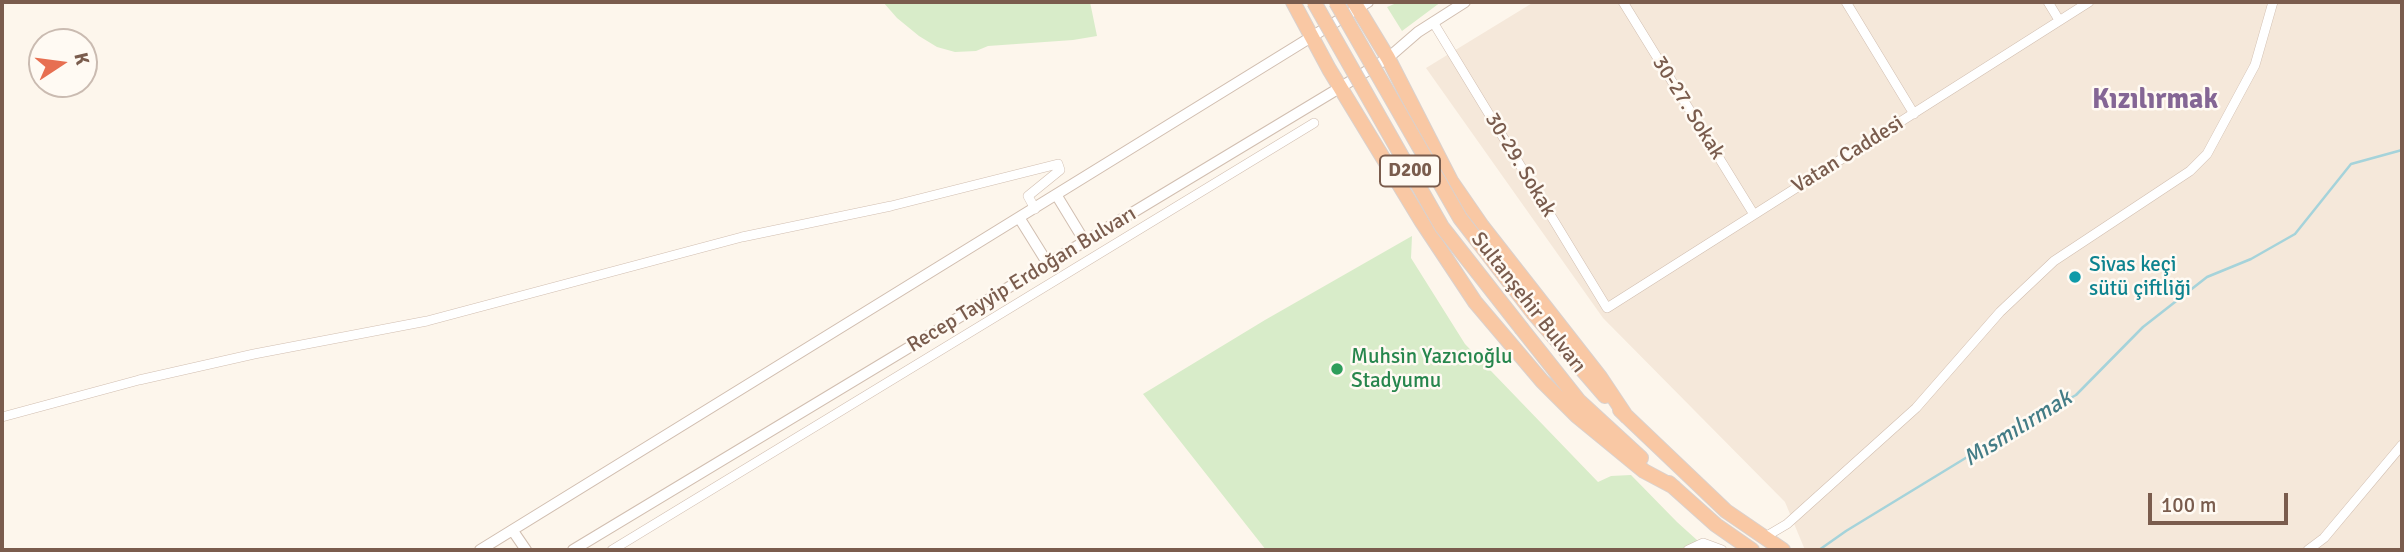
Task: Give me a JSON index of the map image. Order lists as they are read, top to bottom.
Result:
{
  "streets": {
    "highway": ["D200", "Sultanşehir Bulvarı"],
    "street": [
      "30-27. Sokak",
      "Vatan Caddesi",
      "30-29. Sokak",
      "Recep Tayyip Erdoğan Bulvarı"
    ]
  },
  "crossings": [
    ["30-27. Sokak", "Vatan Caddesi"],
    ["Vatan Caddesi", "30-29. Sokak"],
    ["30-29. Sokak", "Recep Tayyip Erdoğan Bulvarı"]
  ],
  "districts": ["Kızılırmak"],
  "water": ["Mısmılırmak"],
  "places": ["Sivas keçi sütü çiftliği", "Muhsin Yazıcıoğlu Stadyumu"],
  "scale_bar": "100 m",
  "north": "right"
}
